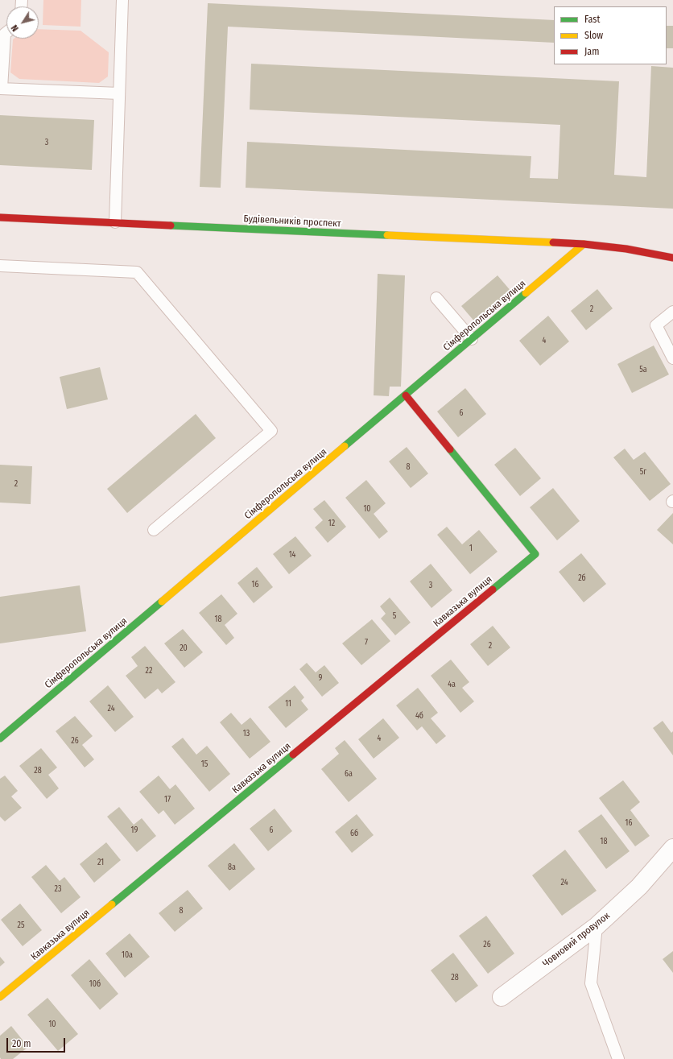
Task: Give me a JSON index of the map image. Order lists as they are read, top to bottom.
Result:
{
  "streets": {
    "street": [
      "Будівельників проспект",
      "Сімферопольська вулиця",
      "Кавказька вулиця",
      "Човновий провулок"
    ]
  },
  "crossings": [
    ["Будівельників проспект", "Сімферопольська вулиця"],
    ["Сімферопольська вулиця", "Кавказька вулиця"]
  ],
  "house_numbers": [
    "3",
    "2",
    "4",
    "5а",
    "6",
    "8",
    "5г",
    "2",
    "10",
    "12",
    "1",
    "14",
    "2б",
    "16",
    "3",
    "5",
    "18",
    "7",
    "2",
    "20",
    "22",
    "9",
    "4а",
    "11",
    "24",
    "4б",
    "13",
    "4",
    "26",
    "15",
    "28",
    "6а",
    "17",
    "16",
    "19",
    "6",
    "6б",
    "18",
    "21",
    "8а",
    "24",
    "23",
    "8",
    "25",
    "26",
    "10а",
    "28",
    "10б",
    "10"
  ],
  "legend": ["Fast", "Slow", "Jam"],
  "scale_bar": "20 m",
  "north": "bottom left"
}
